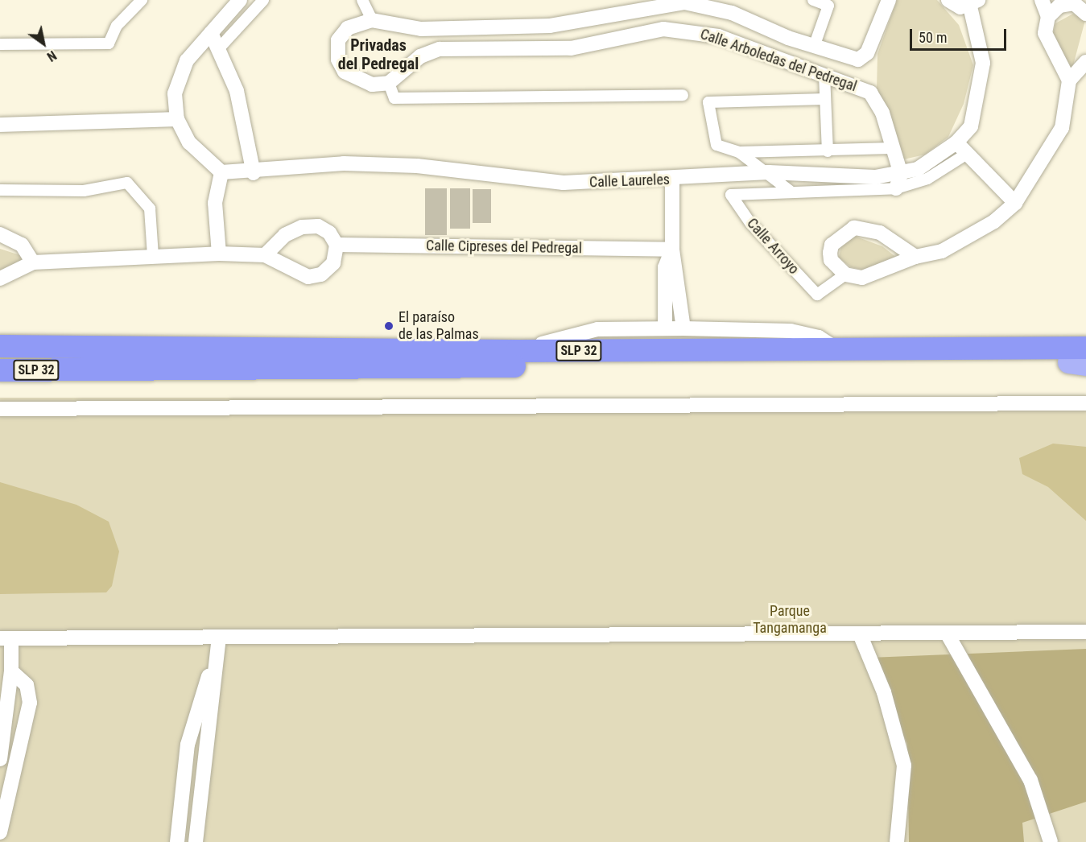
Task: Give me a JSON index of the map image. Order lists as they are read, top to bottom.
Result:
{
  "streets": {
    "highway": ["SLP 32"],
    "street": [
      "Calle Arboledas del Pedregal",
      "Calle Laureles",
      "Calle Arroyo",
      "Calle Cipreses del Pedregal"
    ]
  },
  "crossings": [
    ["Calle Arboledas del Pedregal", "Calle Laureles"]
  ],
  "districts": ["Privadas del Pedregal"],
  "parks": ["Parque Tangamanga"],
  "places": ["El paraíso de las Palmas"],
  "scale_bar": "50 m",
  "north": "bottom right"
}
